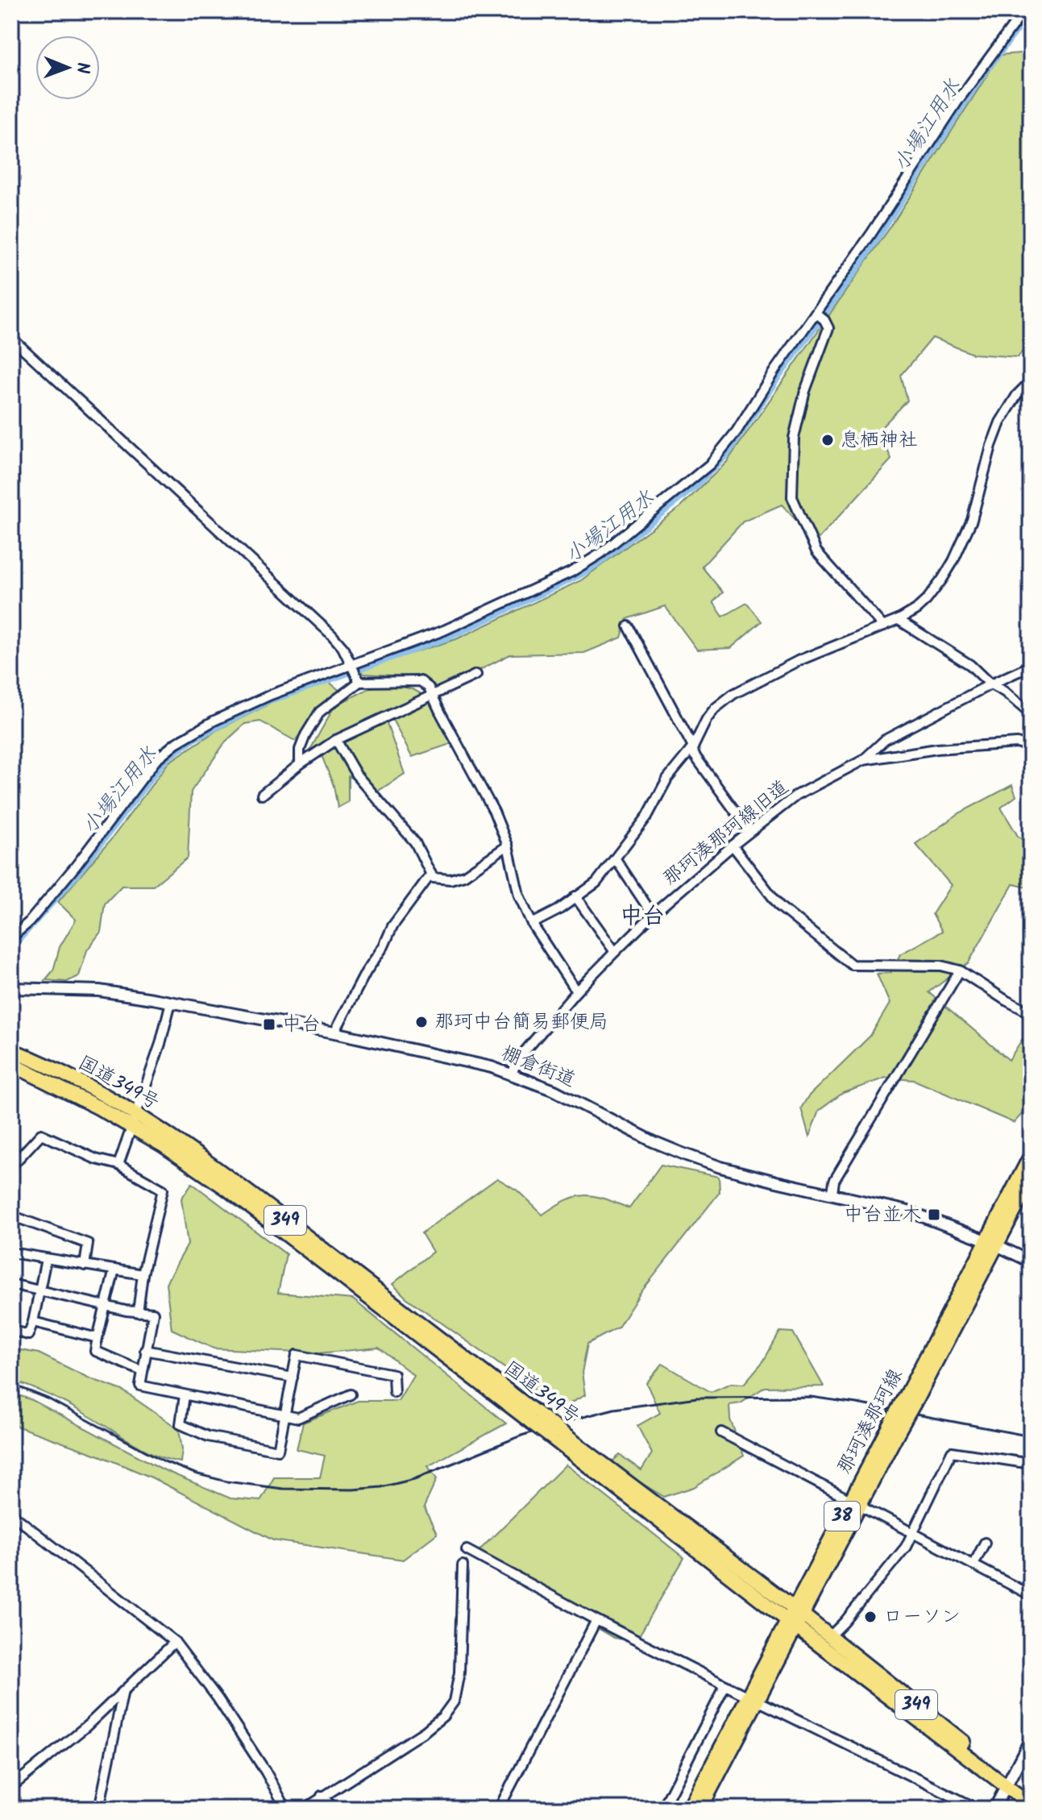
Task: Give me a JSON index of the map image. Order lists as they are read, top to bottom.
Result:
{
  "streets": {
    "main road": [
      "国道349号",
      "349",
      "那珂湊那珂線",
      "38"
    ],
    "street": ["那珂湊那珂線旧道", "棚倉街道"]
  },
  "crossings": [
    ["那珂湊那珂線旧道", "棚倉街道"],
    ["棚倉街道", "那珂湊那珂線"],
    ["国道349号", "那珂湊那珂線"]
  ],
  "districts": ["中台"],
  "water": ["小場江用水"],
  "places": {
    "other": ["息栖神社", "那珂中台簡易郵便局", "ローソン"],
    "transit": ["中台", "中台並木"]
  },
  "north": "right"
}
